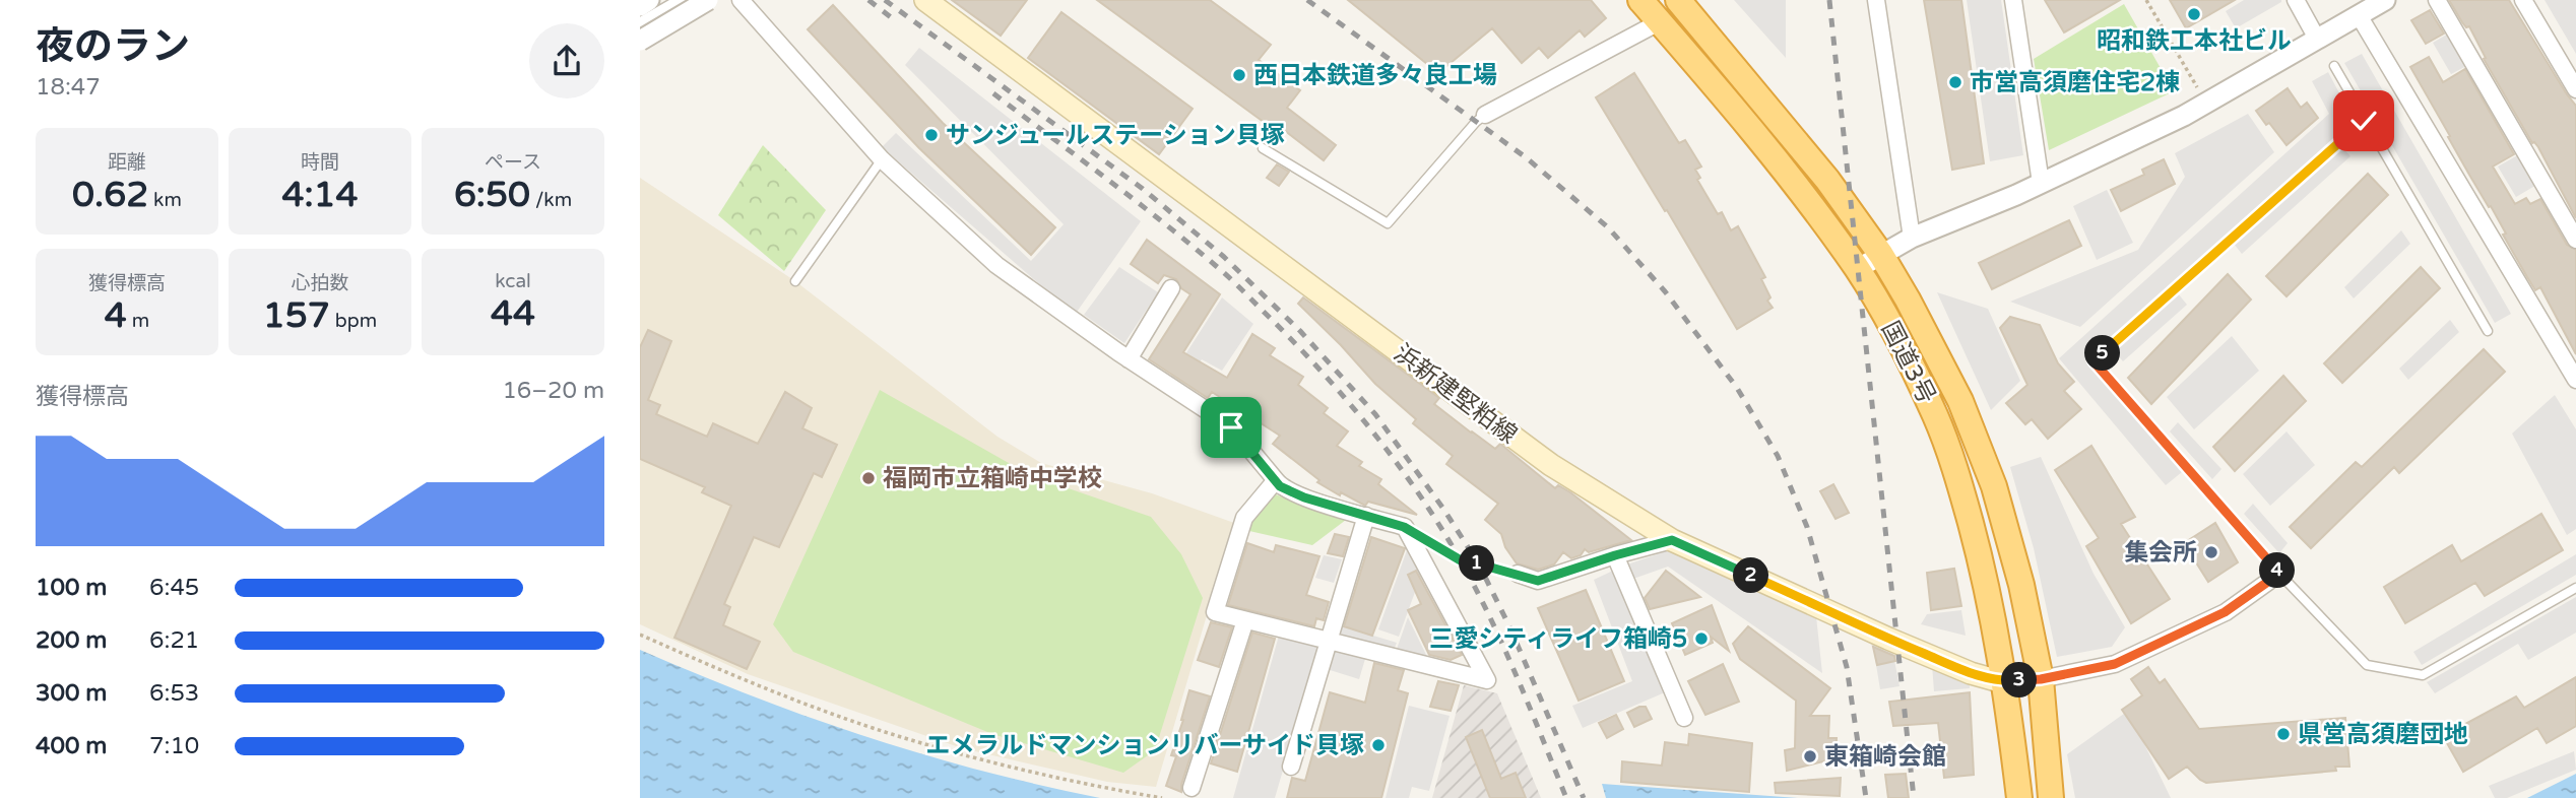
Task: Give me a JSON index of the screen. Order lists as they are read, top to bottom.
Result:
{
  "streets": {
    "highway": ["国道3号"],
    "main road": ["浜新建堅粕線"]
  },
  "crossings": [
    ["国道3号", "浜新建堅粕線"]
  ],
  "places": [
    "昭和鉄工本社ビル",
    "西日本鉄道多々良工場",
    "市営高須磨住宅2棟",
    "サンジュールステーション貝塚",
    "福岡市立箱崎中学校",
    "集会所",
    "三愛シティライフ箱崎5",
    "県営高須磨団地",
    "エメラルドマンションリバーサイド貝塚",
    "東箱崎会館"
  ],
  "page": {
    "heading": ["夜のラン", "18:47"],
    "stats": [
      ["距離", "0.62 km"],
      ["時間", "4:14"],
      ["ペース", "6:50 /km"],
      ["獲得標高", "4 m"],
      ["心拍数", "157 bpm"],
      ["kcal", "44"]
    ],
    "pins": [
      "5",
      "1",
      "4",
      "2",
      "3"
    ],
    "chart": ["獲得標高", "16–20 m"],
    "list": [
      {
        "name": "100 m",
        "note": "6:45"
      },
      {
        "name": "200 m",
        "note": "6:21"
      },
      {
        "name": "300 m",
        "note": "6:53"
      },
      {
        "name": "400 m",
        "note": "7:10"
      }
    ]
  }
}
